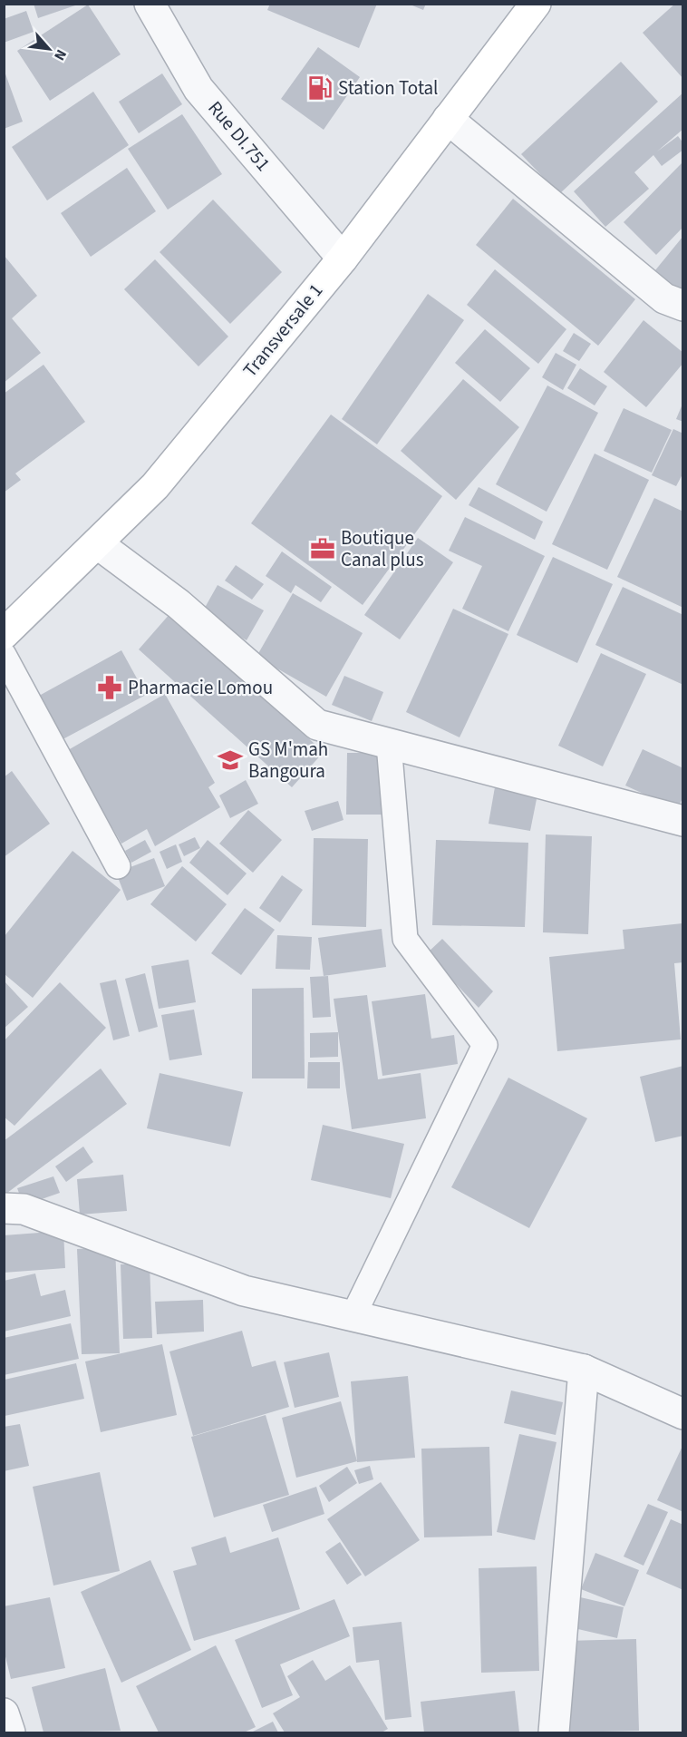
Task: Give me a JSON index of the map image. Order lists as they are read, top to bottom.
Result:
{
  "streets": {
    "main road": ["Transversale 1"],
    "street": ["Rue DI.751"]
  },
  "crossings": [
    ["Rue DI.751", "Transversale 1"]
  ],
  "places": {
    "fuel station": ["Station Total"],
    "office": ["Boutique Canal plus"],
    "pharmacy": ["Pharmacie Lomou"],
    "school or university": ["GS M'mah Bangoura"]
  },
  "north": "bottom right"
}
